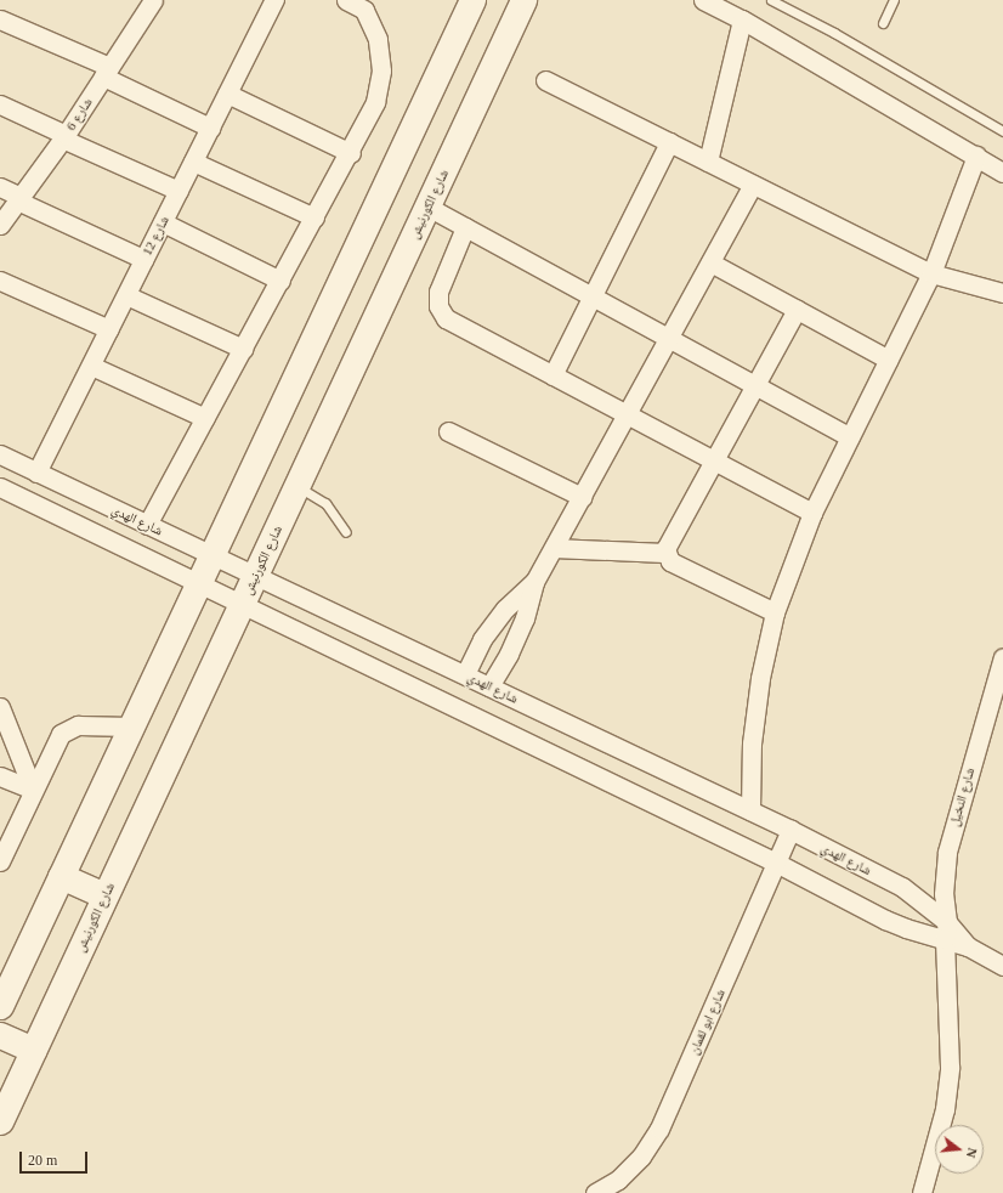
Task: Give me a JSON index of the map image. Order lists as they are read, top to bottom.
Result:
{
  "streets": {
    "main road": ["شارع الكورنيش"],
    "street": [
      "شارع 6",
      "شارع 12",
      "شارع الهدي",
      "شارع النخيل",
      "شارع ابو لقمان"
    ]
  },
  "crossings": [
    ["شارع الكورنيش", "شارع الهدي"],
    ["شارع 12", "شارع الهدي"],
    ["شارع الهدي", "شارع النخيل"],
    ["شارع الهدي", "شارع ابو لقمان"]
  ],
  "scale_bar": "20 m",
  "north": "right"
}
